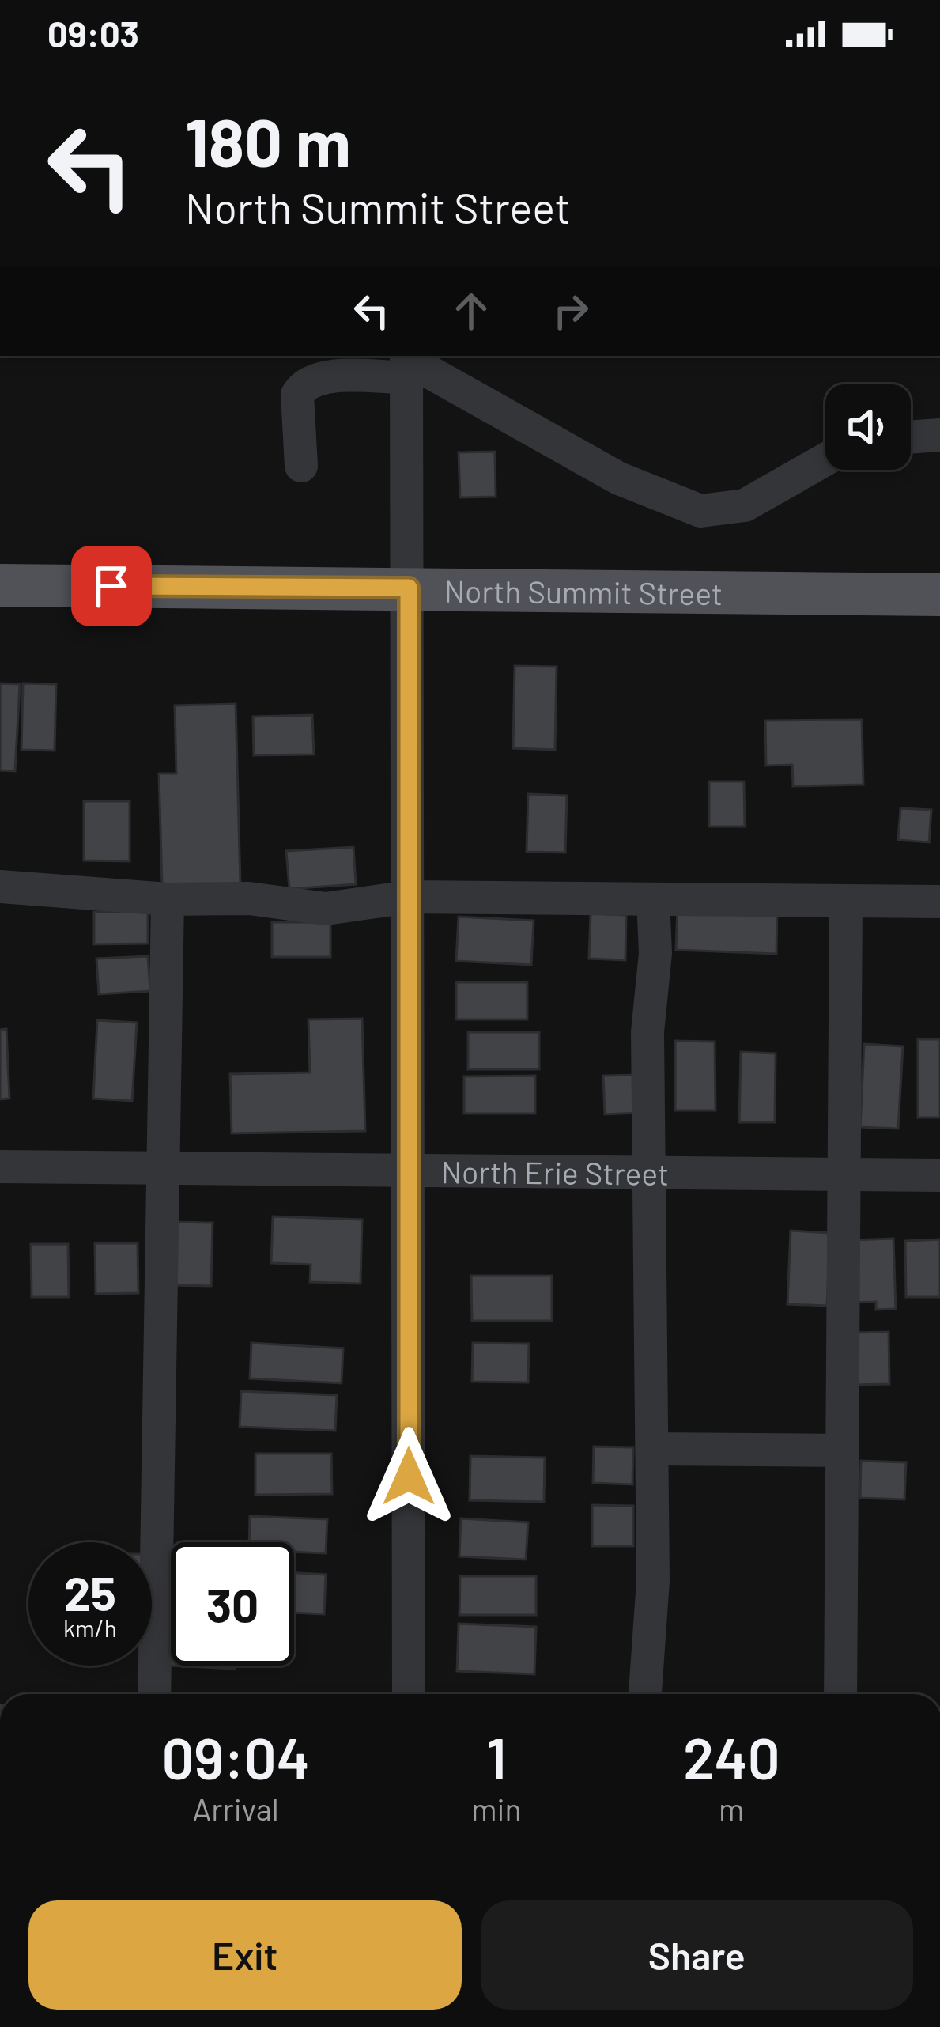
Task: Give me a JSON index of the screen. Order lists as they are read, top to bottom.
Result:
{
  "streets": {
    "main road": ["North Summit Street"],
    "street": ["North Erie Street"]
  },
  "page": {
    "status": "09:03",
    "turn": ["180 m", "North Summit Street"],
    "speed": "25 km/h",
    "limit": "30",
    "eta": [
      "09:04",
      "Arrival",
      "1",
      "min",
      "240",
      "m"
    ],
    "buttons": ["Exit", "Share"]
  }
}
